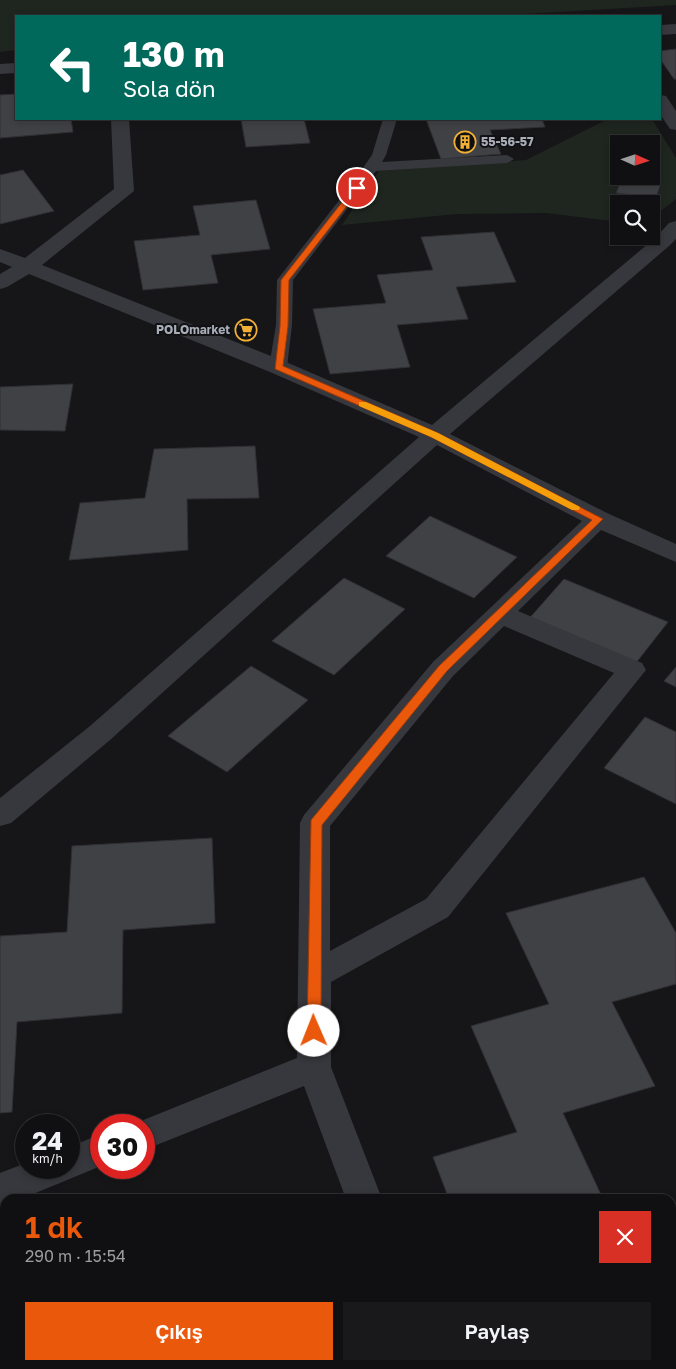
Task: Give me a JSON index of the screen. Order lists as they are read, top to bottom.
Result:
{
  "places": {
    "building": ["55-56-57"],
    "supermarket": ["POLOmarket"]
  },
  "north": "right",
  "page": {
    "turn": ["130 m", "Sola dön"],
    "speed": "24 km/h",
    "limit": "30",
    "heading": ["1 dk", "290 m · 15:54"],
    "buttons": ["Çıkış", "Paylaş"]
  }
}
